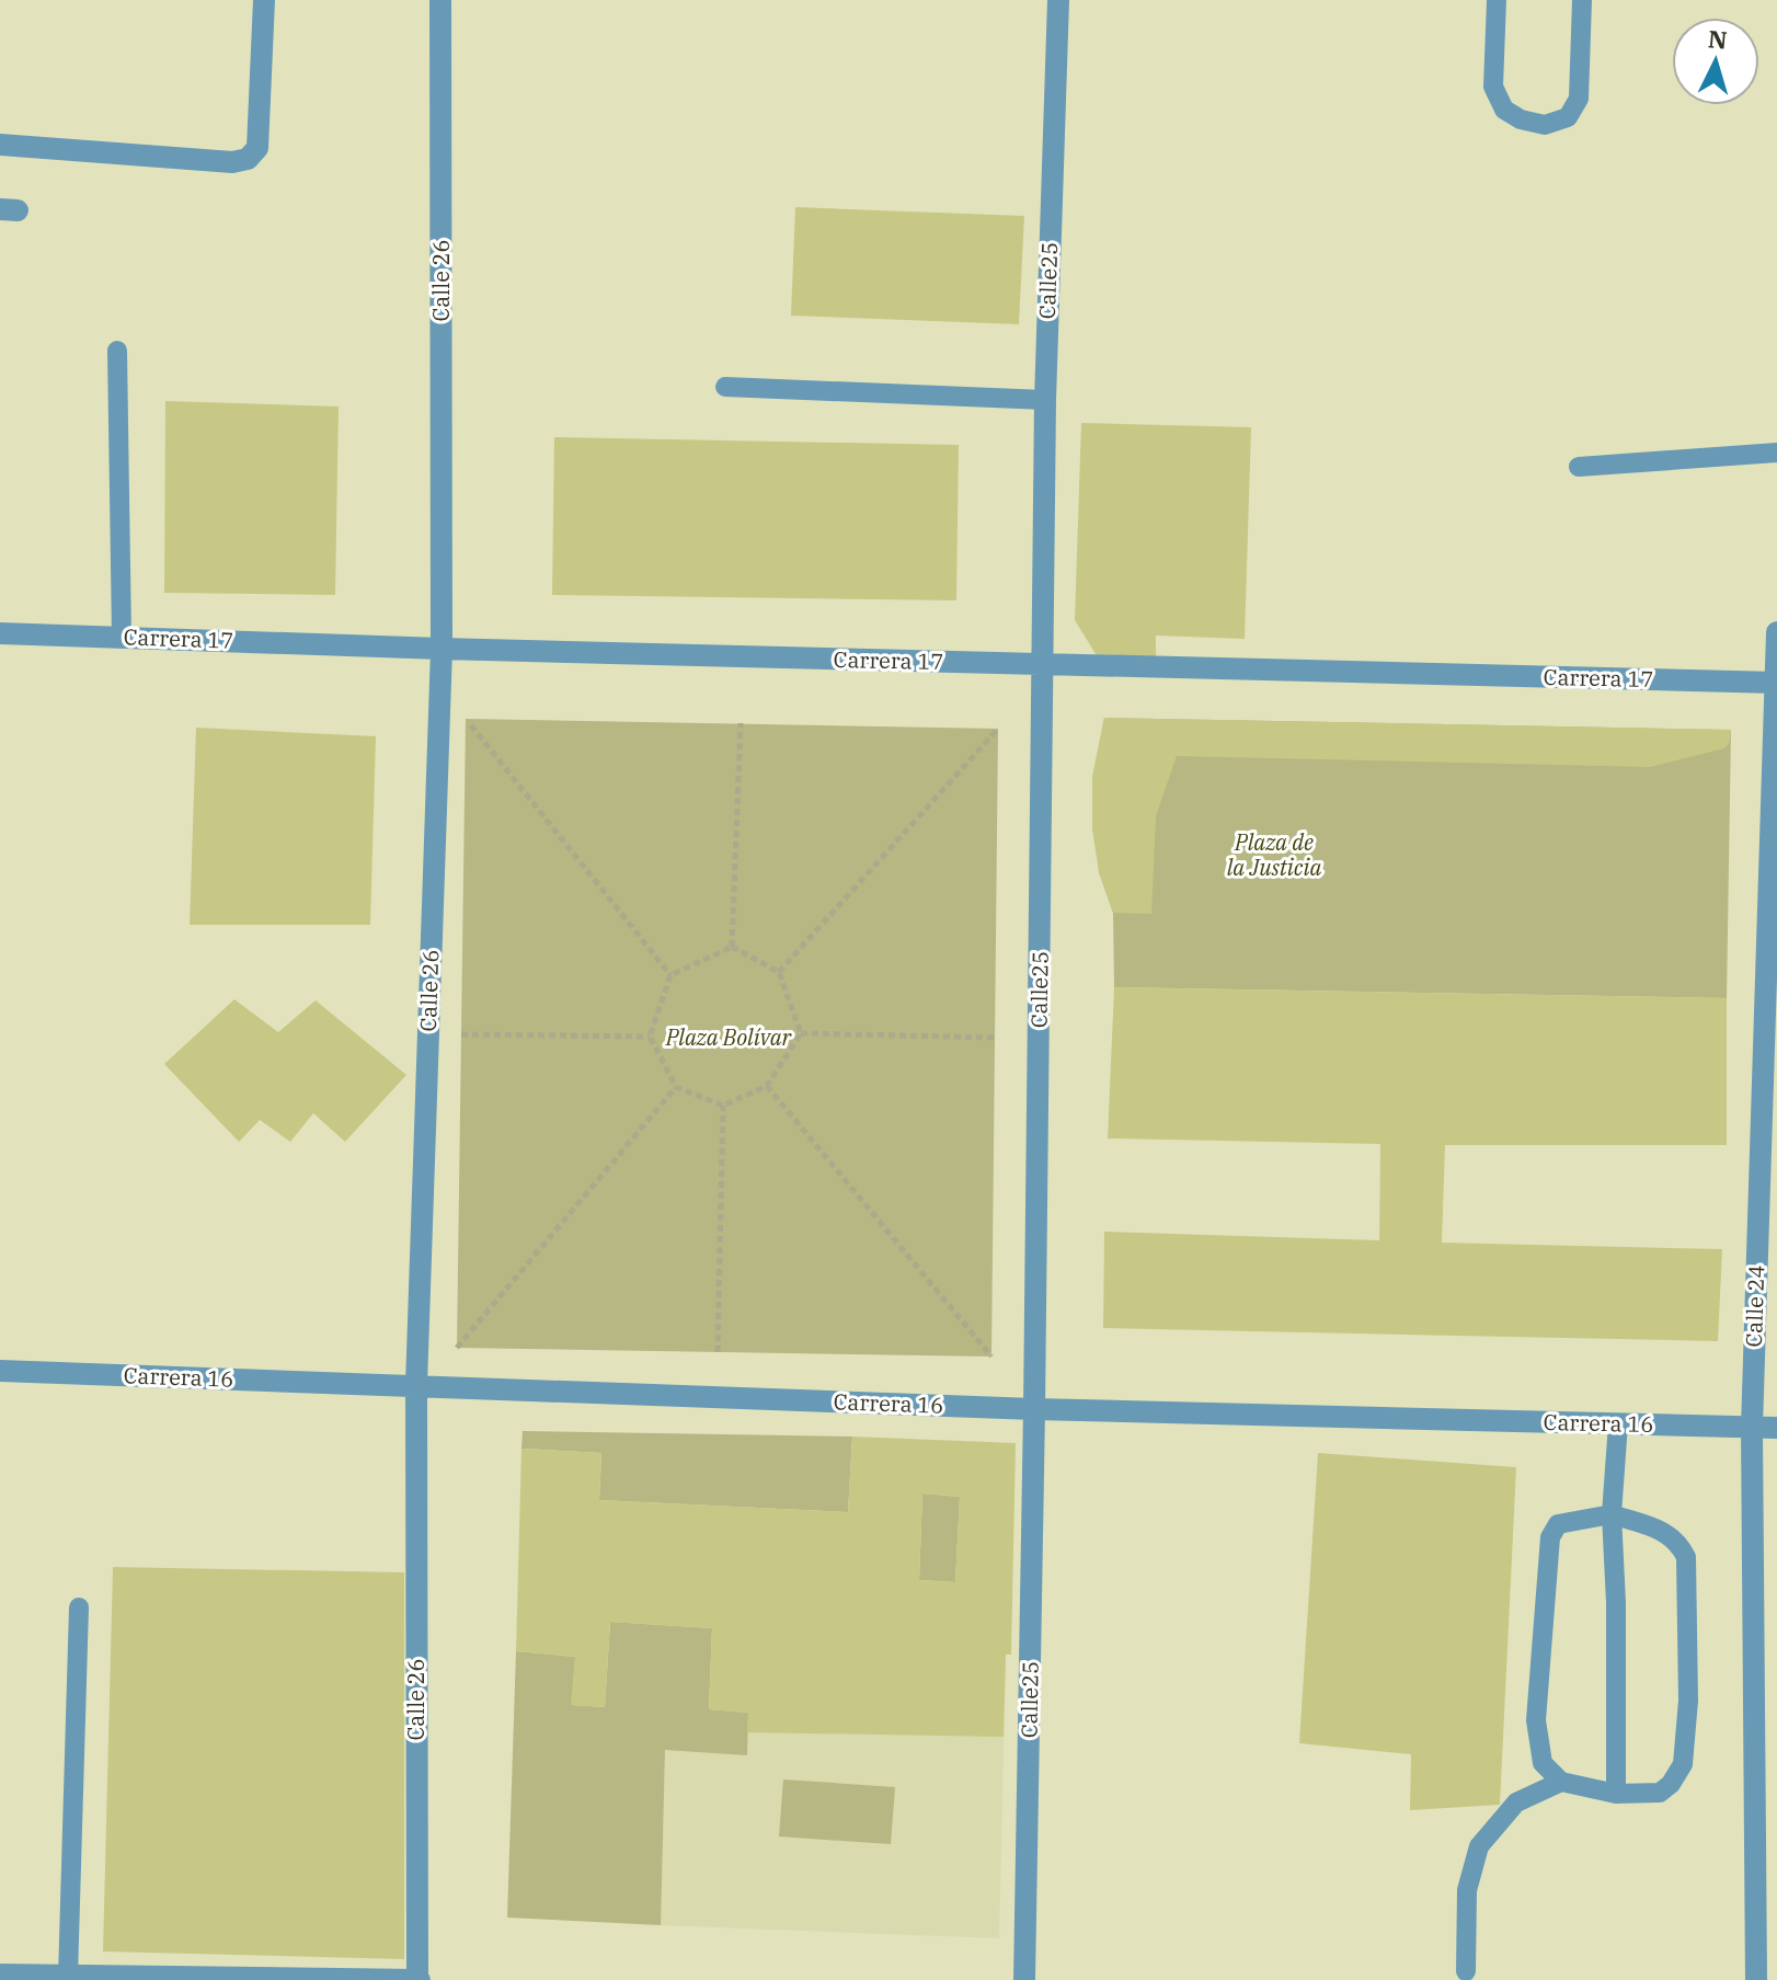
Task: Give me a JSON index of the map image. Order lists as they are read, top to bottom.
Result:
{
  "streets": {
    "street": [
      "Calle 26",
      "Calle25",
      "Carrera 17",
      "Calle 24",
      "Carrera 16"
    ]
  },
  "crossings": [
    ["Calle 26", "Carrera 17"],
    ["Calle 26", "Carrera 16"],
    ["Calle25", "Carrera 17"],
    ["Calle25", "Carrera 16"],
    ["Carrera 17", "Calle 24"],
    ["Calle 24", "Carrera 16"]
  ],
  "parks": ["Plaza de la Justicia", "Plaza Bolívar"],
  "north": "top"
}
